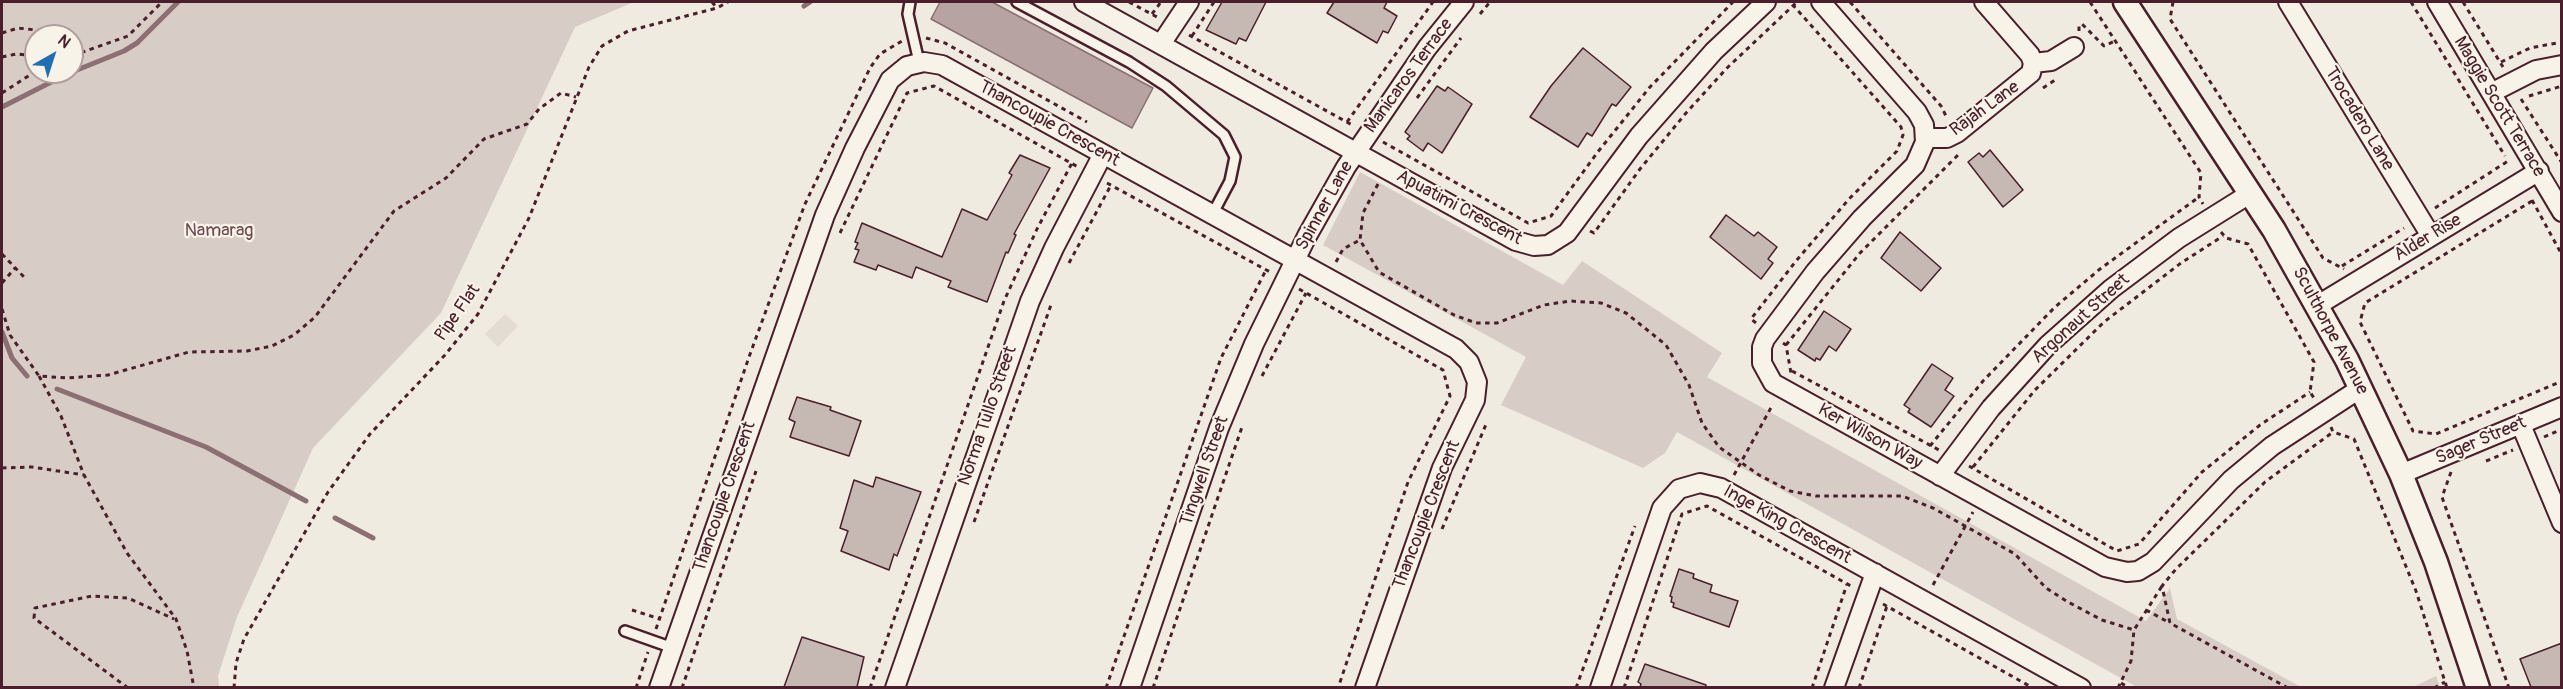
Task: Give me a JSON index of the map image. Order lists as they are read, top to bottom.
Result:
{
  "streets": {
    "street": [
      "Manicaros Terrace",
      "Maggie Scott Terrace",
      "Rajah Lane",
      "Trocadero Lane",
      "Thancoupie Crescent",
      "Spinner Lane",
      "Apuatimi Crescent",
      "Alder Rise",
      "Argonaut Street",
      "Sculthorpe Avenue",
      "Norma Tullo Street",
      "Ker Wilson Way",
      "Sager Street",
      "Tingwell Street",
      "Inge King Crescent"
    ],
    "path": ["Pipe Flat"]
  },
  "crossings": [
    ["Manicaros Terrace", "Spinner Lane"],
    ["Manicaros Terrace", "Apuatimi Crescent"],
    ["Maggie Scott Terrace", "Alder Rise"],
    ["Rajah Lane", "Ker Wilson Way"],
    ["Trocadero Lane", "Alder Rise"],
    ["Thancoupie Crescent", "Spinner Lane"],
    ["Thancoupie Crescent", "Norma Tullo Street"],
    ["Thancoupie Crescent", "Tingwell Street"],
    ["Spinner Lane", "Apuatimi Crescent"],
    ["Spinner Lane", "Tingwell Street"],
    ["Alder Rise", "Sculthorpe Avenue"],
    ["Argonaut Street", "Sculthorpe Avenue"],
    ["Argonaut Street", "Ker Wilson Way"],
    ["Sculthorpe Avenue", "Ker Wilson Way"],
    ["Sculthorpe Avenue", "Sager Street"]
  ],
  "parks": ["Namarag"],
  "north": "top right"
}
